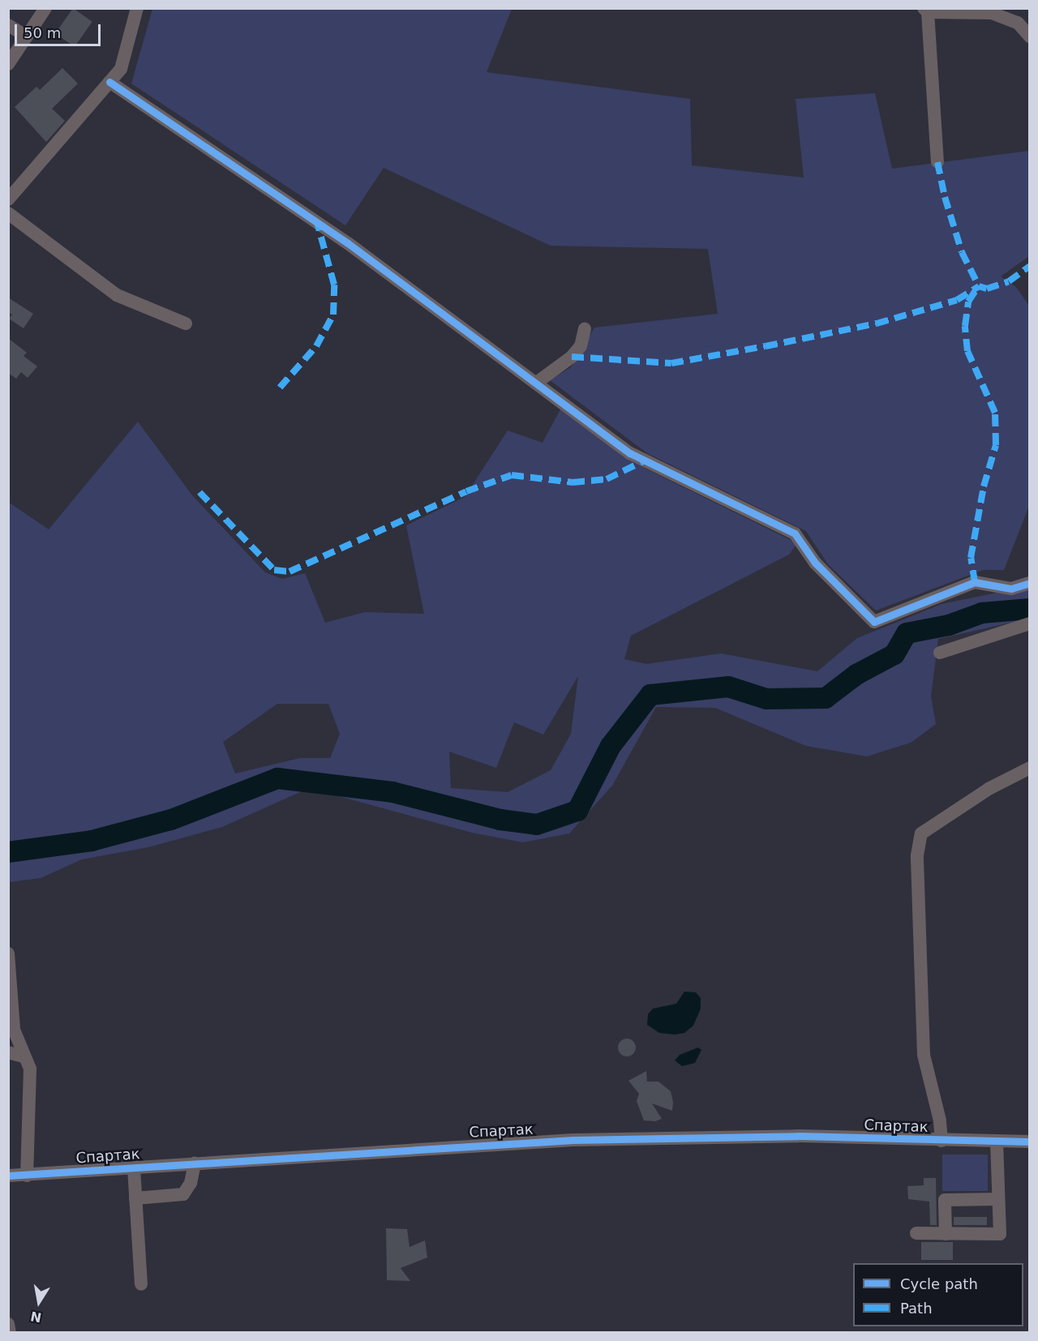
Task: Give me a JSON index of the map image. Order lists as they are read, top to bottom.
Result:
{
  "streets": {
    "street": ["Спартак"]
  },
  "legend": ["Cycle path", "Path"],
  "scale_bar": "50 m",
  "north": "bottom"
}
